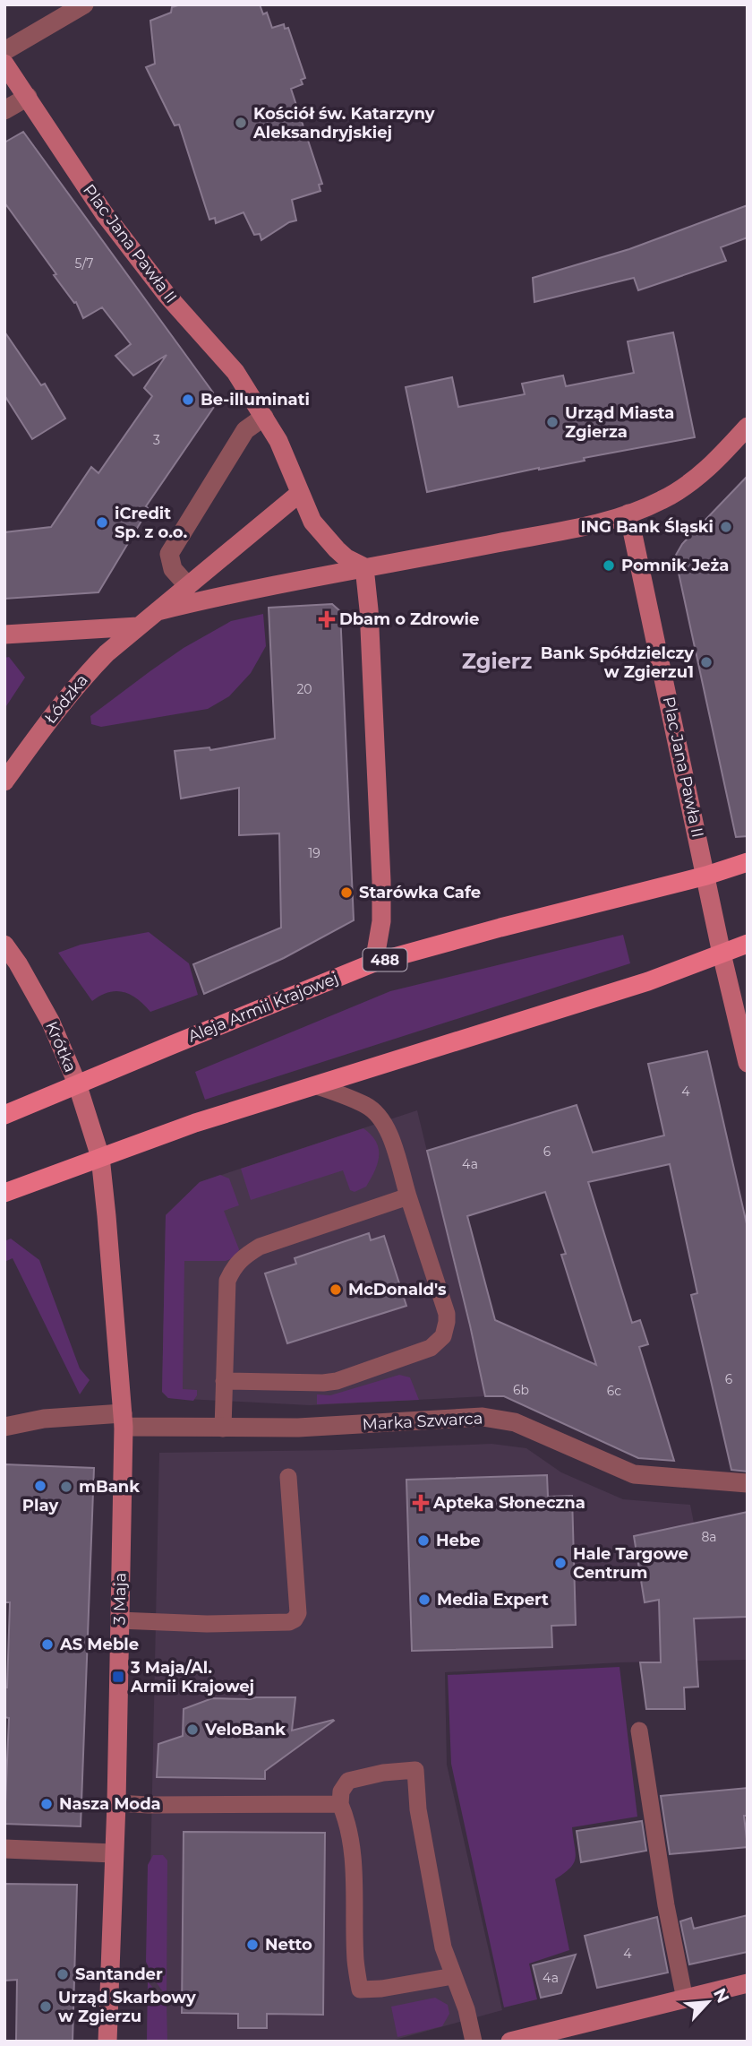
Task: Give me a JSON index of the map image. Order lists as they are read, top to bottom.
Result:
{
  "streets": {
    "main road": ["488", "Aleja Armii Krajowej"],
    "street": [
      "Plac Jana Pawła II",
      "Łódzka",
      "Krótka",
      "Marka Szwarca",
      "3 Maja"
    ]
  },
  "crossings": [
    ["Plac Jana Pawła II", "Aleja Armii Krajowej"],
    ["Aleja Armii Krajowej", "Krótka"],
    ["Krótka", "3 Maja"],
    ["Marka Szwarca", "3 Maja"]
  ],
  "districts": ["Zgierz"],
  "places": {
    "other": [
      "Kościół św. Katarzyny Aleksandryjskiej",
      "Be-illuminati",
      "Urząd Miasta Zgierza",
      "iCredit Sp. z o.o.",
      "ING Bank Śląski",
      "Pomnik Jeża",
      "Bank Spółdzielczy w Zgierzu1",
      "Starówka Cafe",
      "McDonald's",
      "Play",
      "mBank",
      "Hebe",
      "Hale Targowe Centrum",
      "Media Expert",
      "AS Meble",
      "VeloBank",
      "Nasza Moda",
      "Netto",
      "Santander",
      "Urząd Skarbowy w Zgierzu"
    ],
    "health": ["Dbam o Zdrowie", "Apteka Słoneczna"],
    "transit": ["3 Maja/Al. Armii Krajowej"]
  },
  "house_numbers": [
    "5/7",
    "3",
    "20",
    "19",
    "4",
    "6",
    "4a",
    "6",
    "6b",
    "6c",
    "8a",
    "4",
    "4a"
  ],
  "north": "top right"
}
